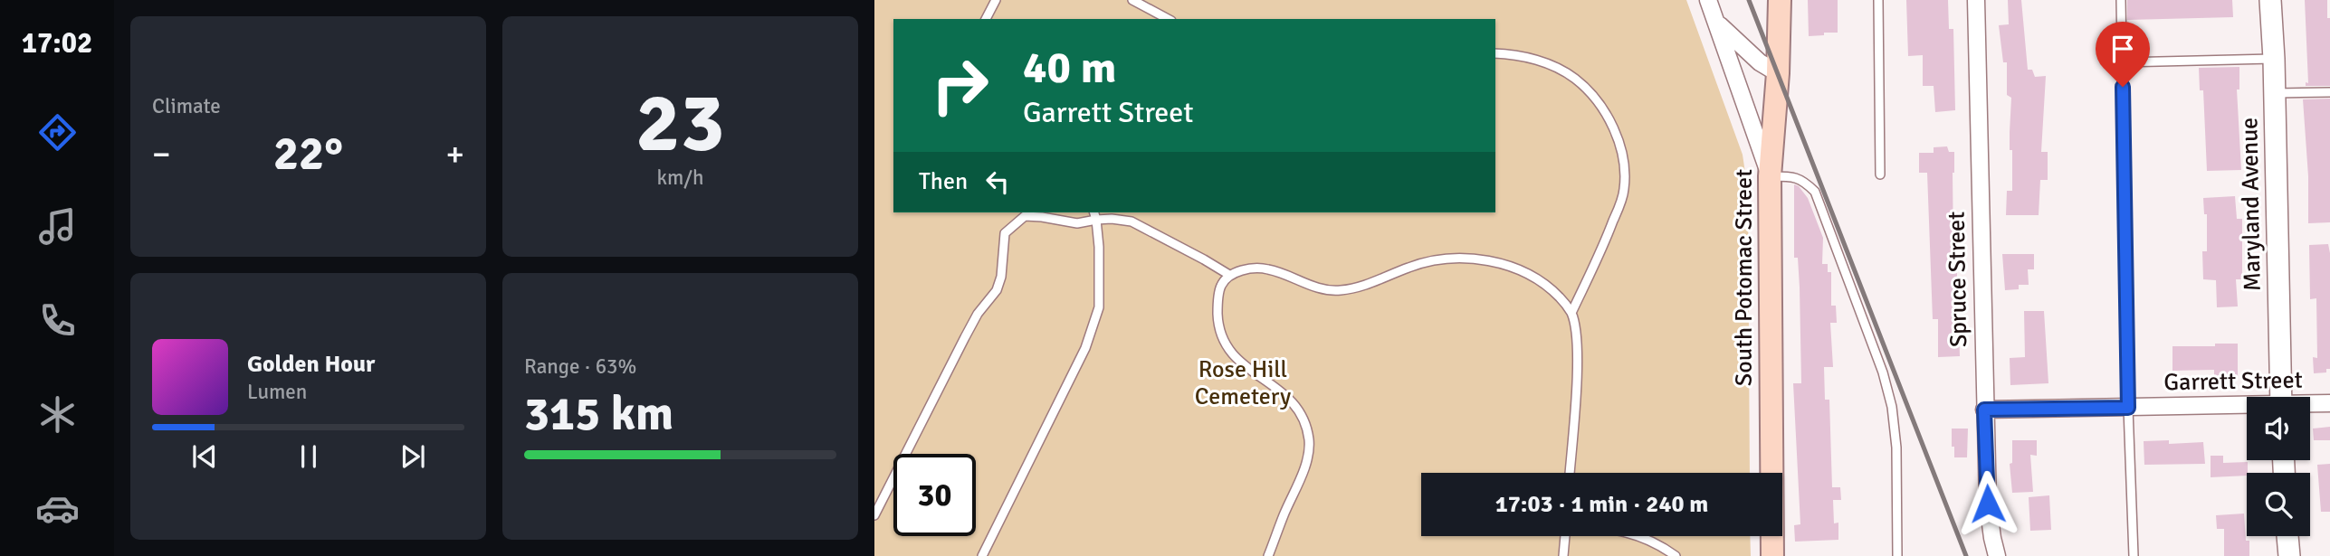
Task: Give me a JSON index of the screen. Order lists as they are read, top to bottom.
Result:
{
  "streets": {
    "main road": ["South Potomac Street"],
    "street": ["Maryland Avenue", "Spruce Street", "Garrett Street"]
  },
  "crossings": [
    ["Spruce Street", "Garrett Street"]
  ],
  "parks": ["Rose Hill Cemetery"],
  "page": {
    "tabs": "17:02",
    "tile": [
      "Climate",
      ["23", "km/h"],
      ["Range · 63%", "315 km"]
    ],
    "turn": ["40 m", "Garrett Street"],
    "heat": ["−", "22°", "+"],
    "then": "Then",
    "song": ["Golden Hour", "Lumen"],
    "limit": "30",
    "trip": "17:03 · 1 min · 240 m"
  }
}
